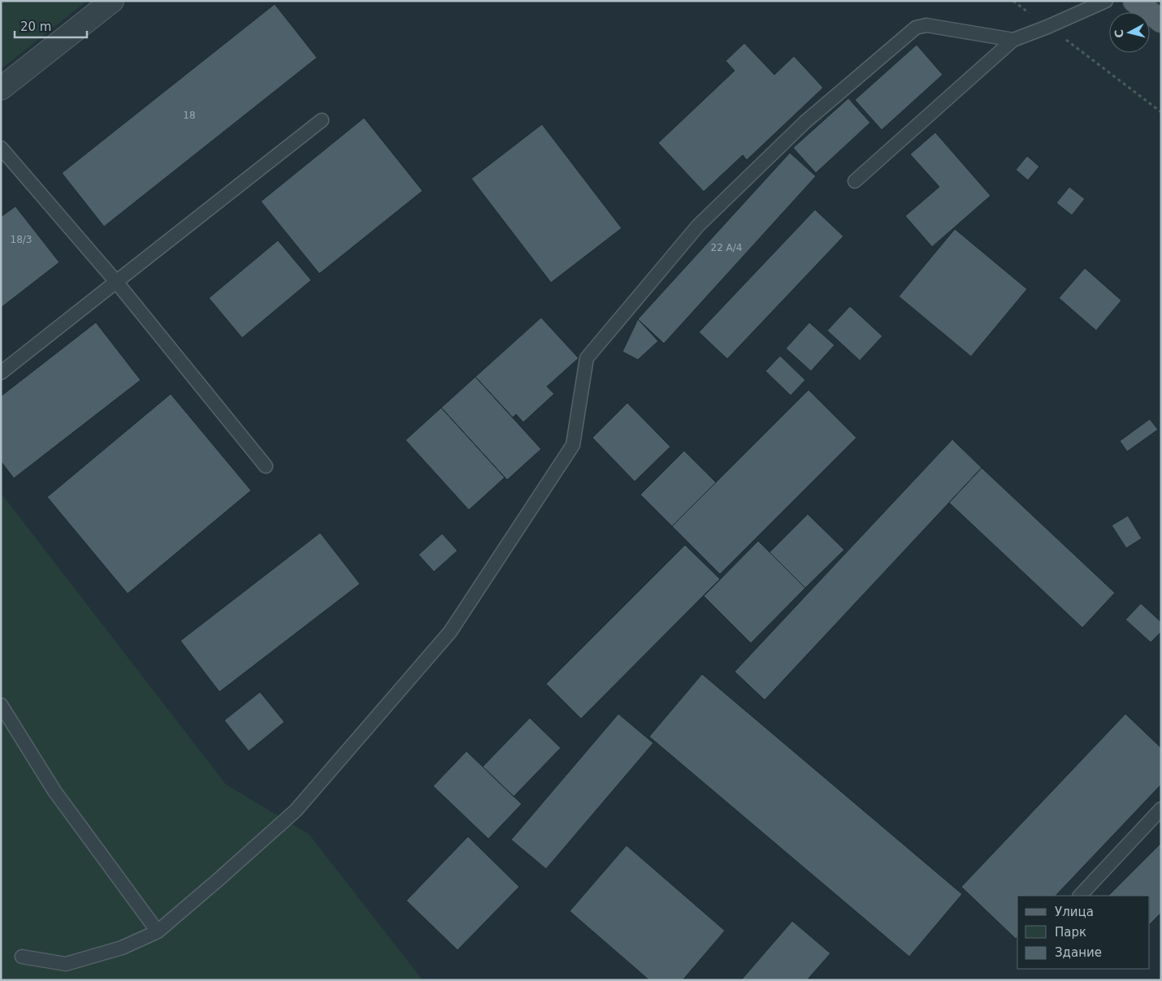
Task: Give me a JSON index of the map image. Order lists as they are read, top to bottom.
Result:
{
  "house_numbers": ["18", "18/3", "22 А/4"],
  "legend": ["Улица", "Парк", "Здание"],
  "scale_bar": "20 m",
  "north": "left"
}
